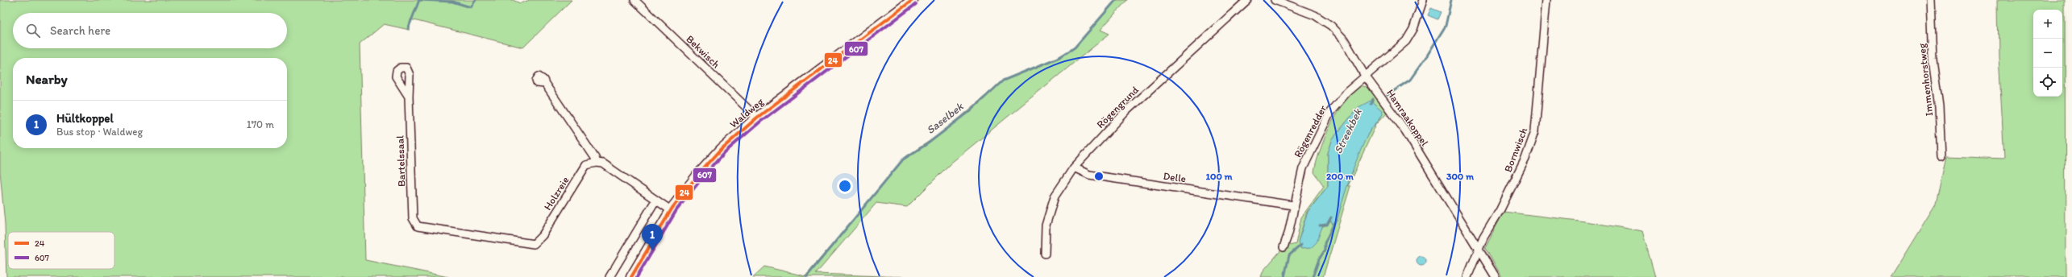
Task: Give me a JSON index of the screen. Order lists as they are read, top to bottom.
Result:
{
  "streets": {
    "main road": ["Waldweg"],
    "street": [
      "Bekwisch",
      "Immenhorstweg",
      "Rögengrund",
      "Hamraakoppel",
      "Rögenredder",
      "Bornwisch",
      "Bartelssaal",
      "Delle",
      "Holzreie"
    ]
  },
  "crossings": [
    ["Bekwisch", "Waldweg"],
    ["Rögengrund", "Delle"],
    ["Hamraakoppel", "Rögenredder"],
    ["Hamraakoppel", "Bornwisch"],
    ["Rögenredder", "Delle"],
    ["Bartelssaal", "Holzreie"]
  ],
  "water": ["Saselbek", "Streekbek"],
  "lines": ["transit line 24", "transit line 607"],
  "legend": ["24", "607"],
  "page": {
    "map_buttons": ["+", "−"],
    "search": "Search here",
    "heading": "Nearby",
    "list": [
      {
        "mark": "1",
        "name": "Hültkoppel",
        "note": "Bus stop · Waldweg",
        "value": "170 m"
      }
    ],
    "pins": "1"
  },
  "rings": ["100 m", "200 m", "300 m"]
}
